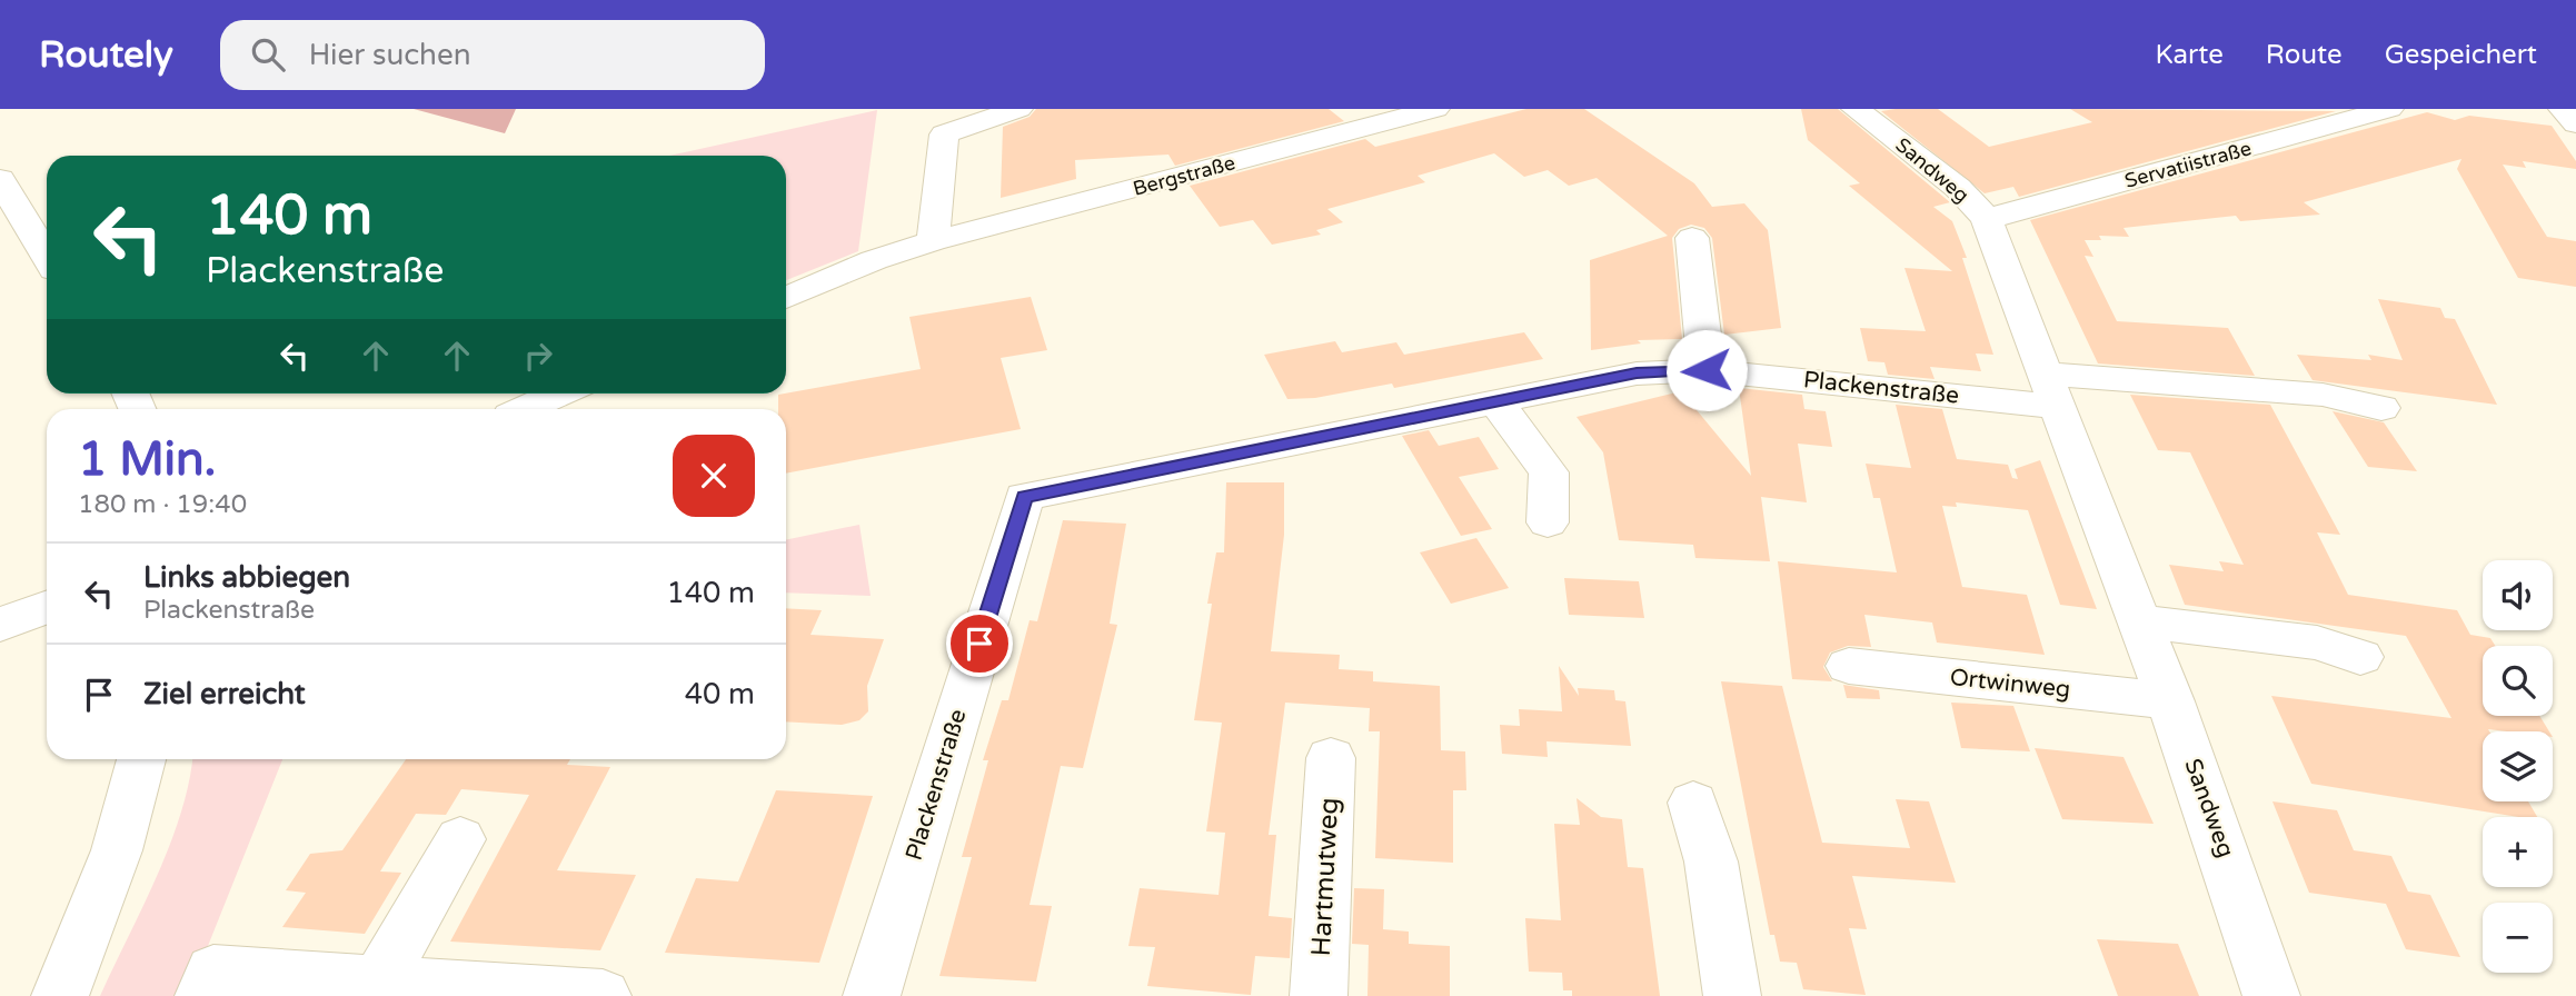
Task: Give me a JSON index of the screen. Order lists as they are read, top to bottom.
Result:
{
  "streets": {
    "street": [
      "Servatiistraße",
      "Sandweg",
      "Bergstraße",
      "Plackenstraße",
      "Ortwinweg",
      "Hartmutweg"
    ]
  },
  "crossings": [
    ["Servatiistraße", "Sandweg"],
    ["Sandweg", "Plackenstraße"],
    ["Sandweg", "Ortwinweg"]
  ],
  "page": {
    "header": "Routely",
    "search": "Hier suchen",
    "nav": ["Karte", "Route", "Gespeichert"],
    "turn": ["140 m", "Plackenstraße"],
    "heading": ["1 Min.", "180 m · 19:40"],
    "list": [
      {
        "name": "Links abbiegen",
        "note": "Plackenstraße",
        "value": "140 m"
      },
      {
        "name": "Ziel erreicht",
        "value": "40 m"
      }
    ],
    "map_buttons": ["+", "−"]
  }
}
